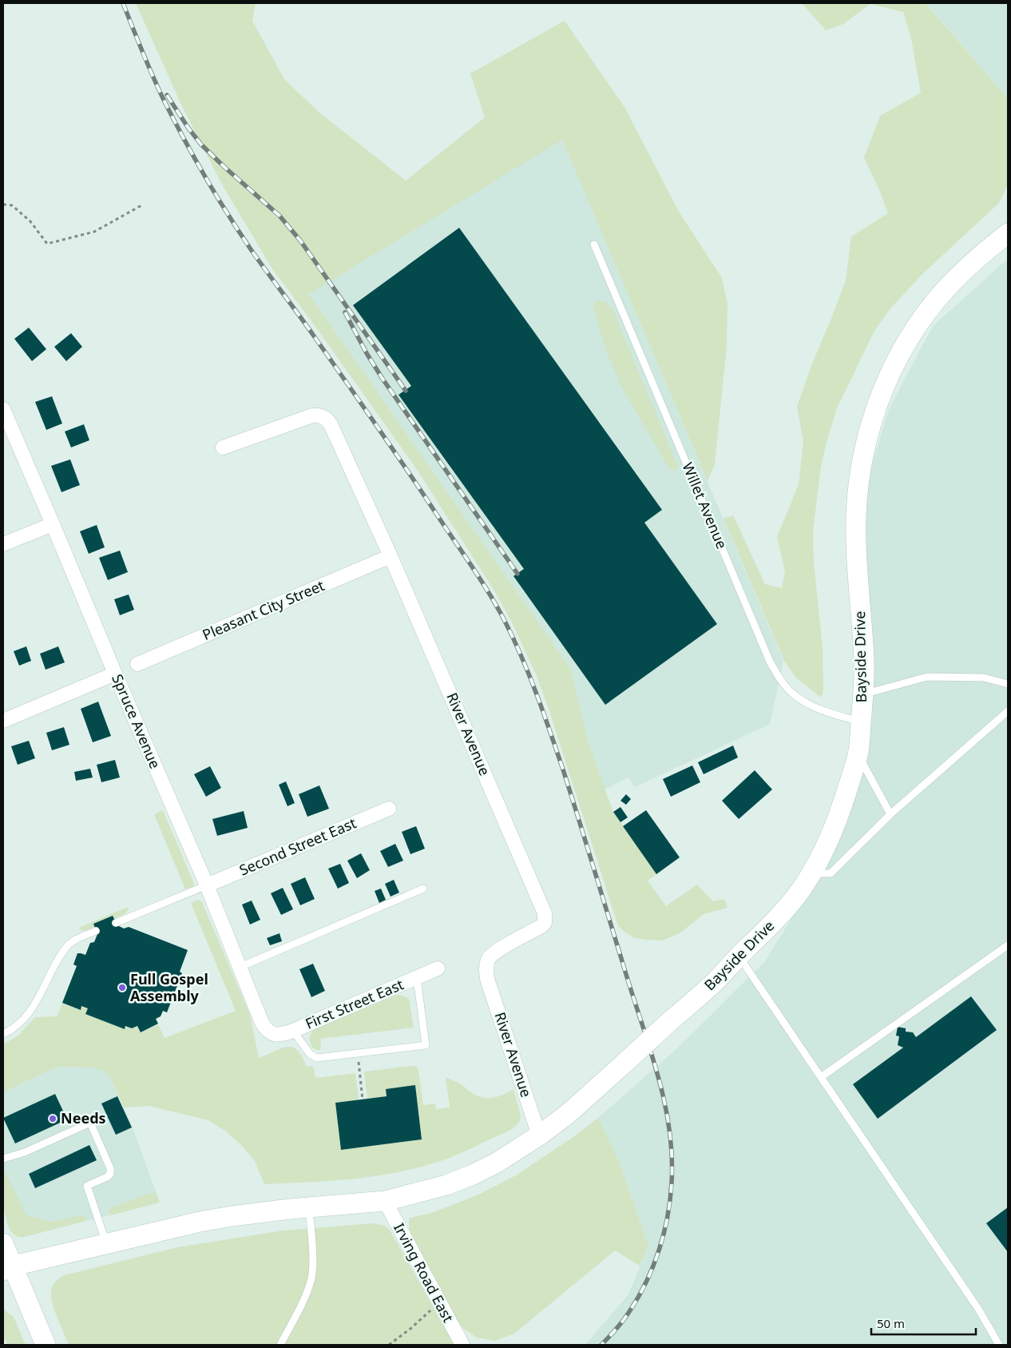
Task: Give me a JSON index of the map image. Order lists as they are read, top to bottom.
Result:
{
  "streets": {
    "main road": ["Bayside Drive"],
    "street": [
      "Pleasant City Street",
      "Spruce Avenue",
      "River Avenue",
      "Second Street East",
      "First Street East",
      "Irving Road East"
    ],
    "lane": ["Willet Avenue"]
  },
  "crossings": [
    ["Willet Avenue", "Bayside Drive"],
    ["Pleasant City Street", "River Avenue"],
    ["Bayside Drive", "River Avenue"],
    ["Bayside Drive", "Irving Road East"],
    ["Spruce Avenue", "Second Street East"],
    ["Spruce Avenue", "First Street East"]
  ],
  "places": ["Full Gospel Assembly", "Needs"],
  "scale_bar": "50 m"
}
